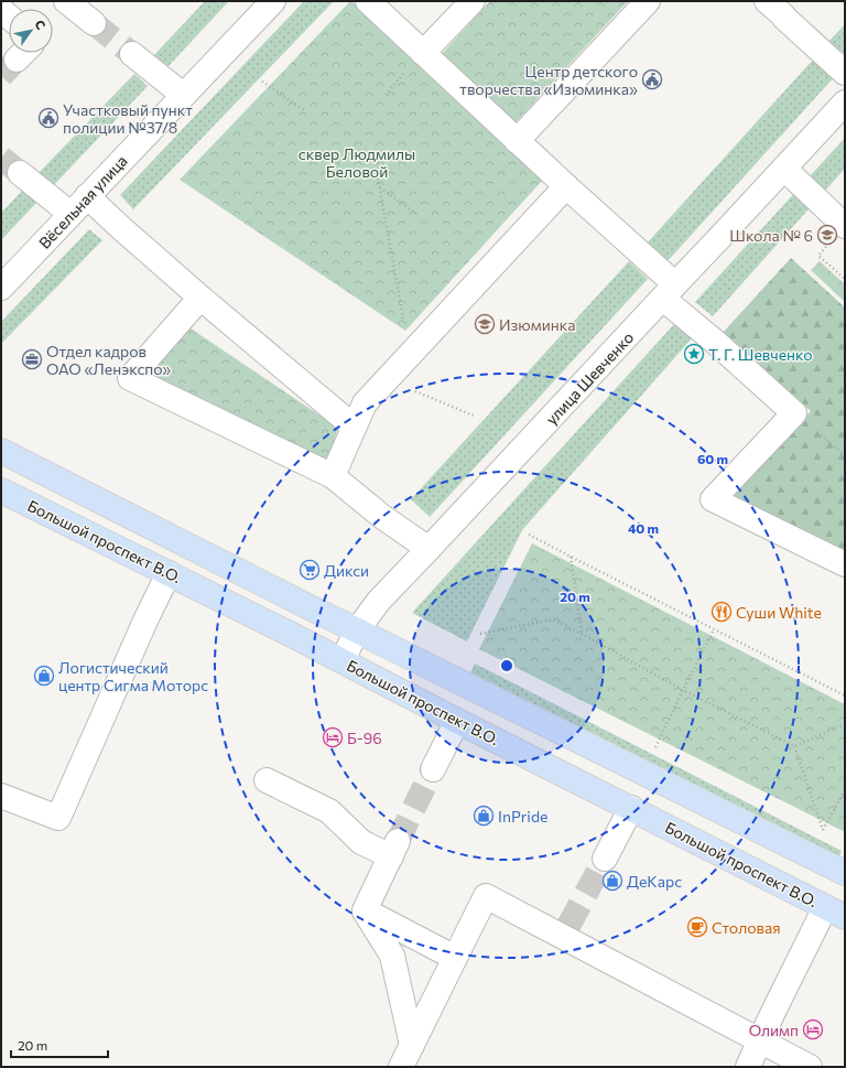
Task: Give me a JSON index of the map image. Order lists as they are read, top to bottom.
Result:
{
  "streets": {
    "main road": ["Большой проспект В.О."],
    "street": ["Вёсельная улица", "улица Шевченко"]
  },
  "crossings": [
    ["улица Шевченко", "Большой проспект В.О."]
  ],
  "parks": ["сквер Людмилы Беловой"],
  "places": {
    "public building": ["Центр детского творчества «Изюминка»", "Участковый пункт полиции №37/8"],
    "school or university": ["Школа № 6", "Изюминка"],
    "place": ["Т. Г. Шевченко"],
    "office": ["Отдел кадров ОАО «Ленэкспо»"],
    "supermarket": ["Дикси"],
    "restaurant": ["Суши White"],
    "shop": ["Логистический центр Сигма Моторс", "InPride", "ДеКарс"],
    "hotel": ["Б-96", "Олимп"],
    "cafe": ["Столовая"]
  },
  "scale_bar": "20 m",
  "north": "top right",
  "rings": ["60 m", "40 m", "20 m"]
}
